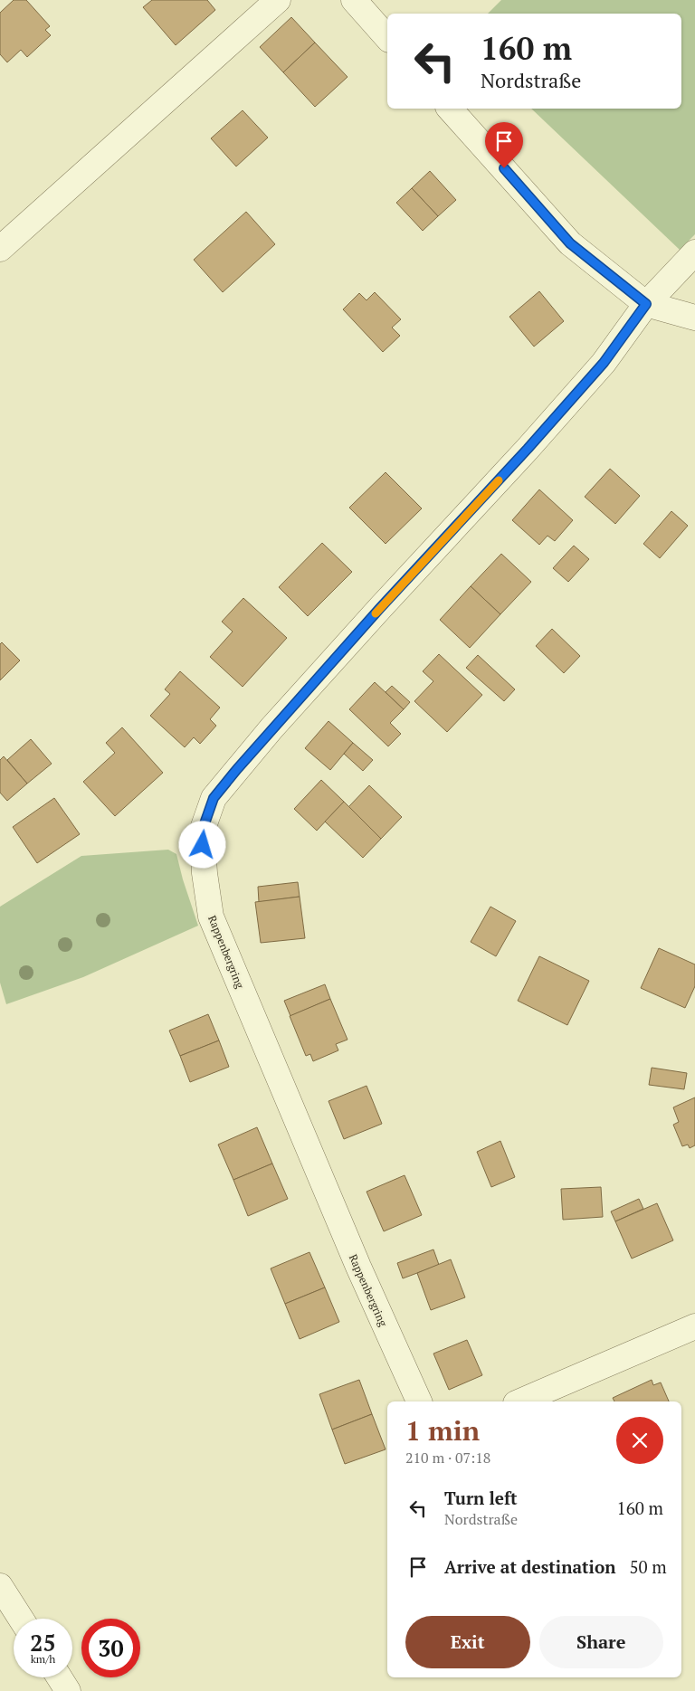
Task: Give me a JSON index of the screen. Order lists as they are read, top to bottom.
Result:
{
  "streets": {
    "street": ["Rappenbergring"]
  },
  "page": {
    "turn": ["160 m", "Nordstraße"],
    "heading": ["1 min", "210 m · 07:18"],
    "list": [
      {
        "name": "Turn left",
        "note": "Nordstraße",
        "value": "160 m"
      },
      {
        "name": "Arrive at destination",
        "value": "50 m"
      }
    ],
    "buttons": ["Exit", "Share"],
    "speed": "25 km/h",
    "limit": "30"
  }
}
